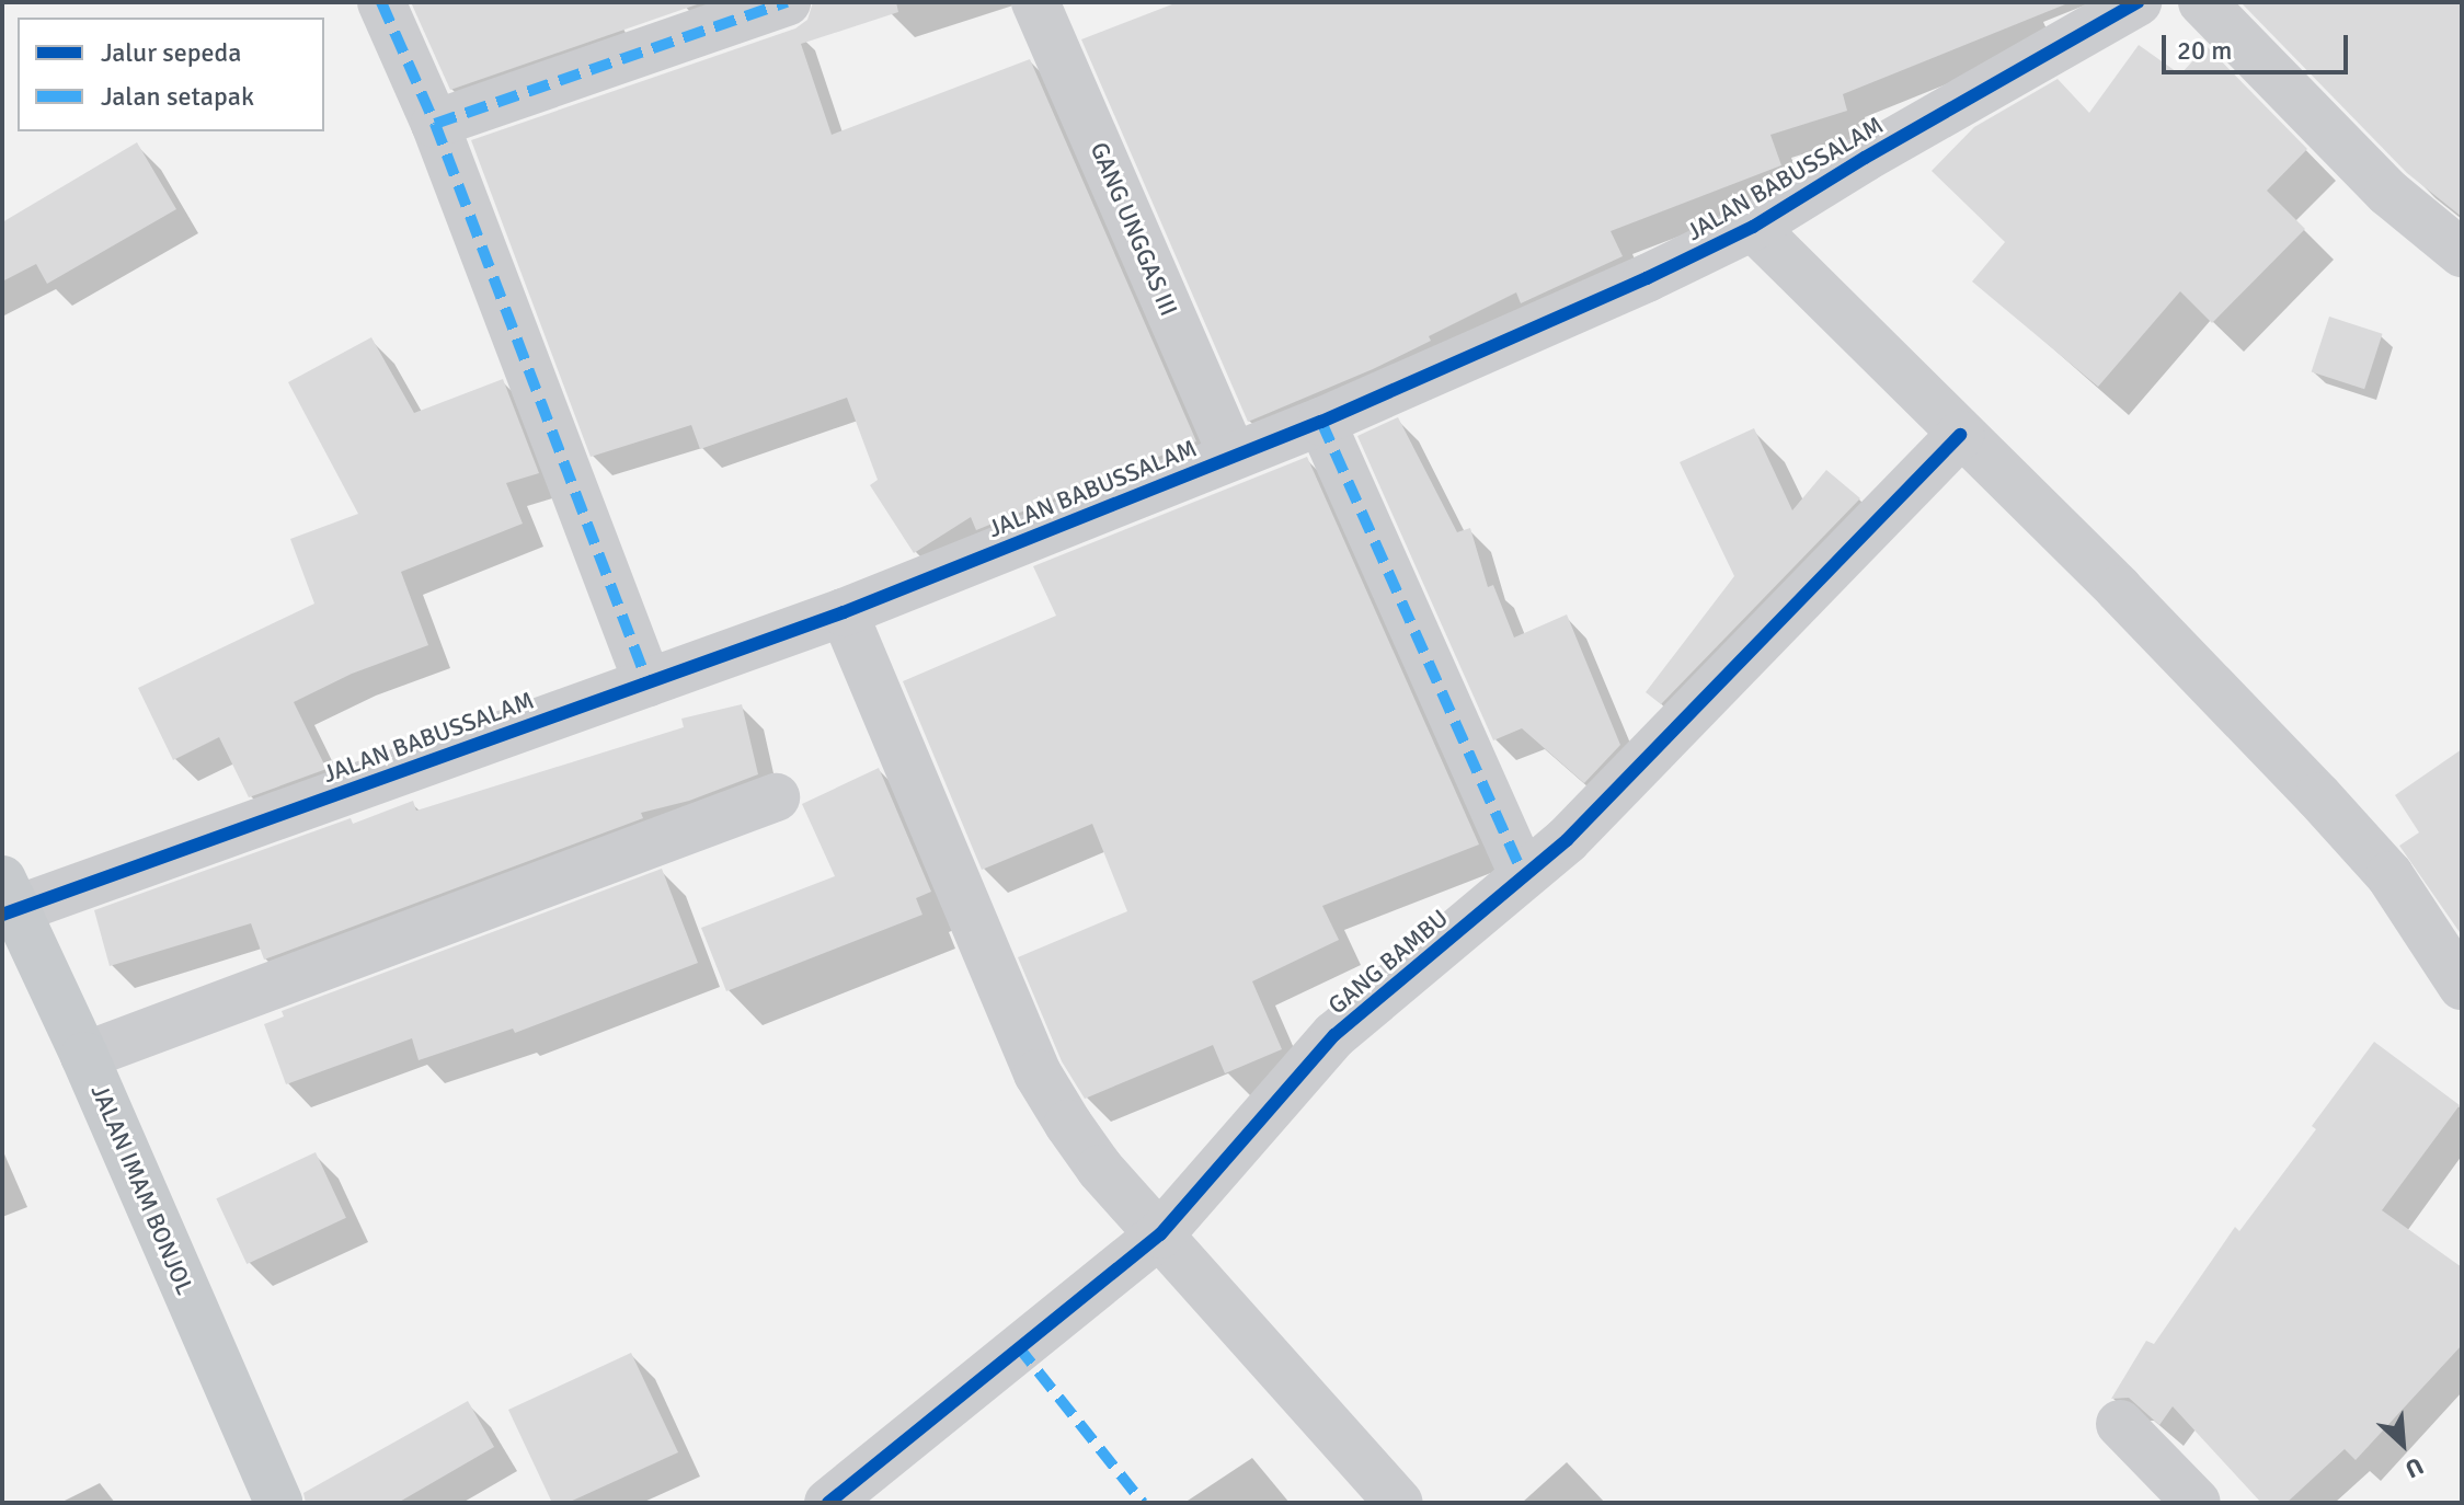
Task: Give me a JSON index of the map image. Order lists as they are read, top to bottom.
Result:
{
  "streets": {
    "main road": ["JALAN IMAM BONJOL"],
    "street": ["JALAN BABUSSALAM", "GANG UNGGAS III", "GANG BAMBU"]
  },
  "crossings": [
    ["JALAN BABUSSALAM", "GANG UNGGAS III"],
    ["JALAN BABUSSALAM", "JALAN IMAM BONJOL"]
  ],
  "legend": ["Jalur sepeda", "Jalan setapak"],
  "scale_bar": "20 m",
  "north": "bottom right"
}
